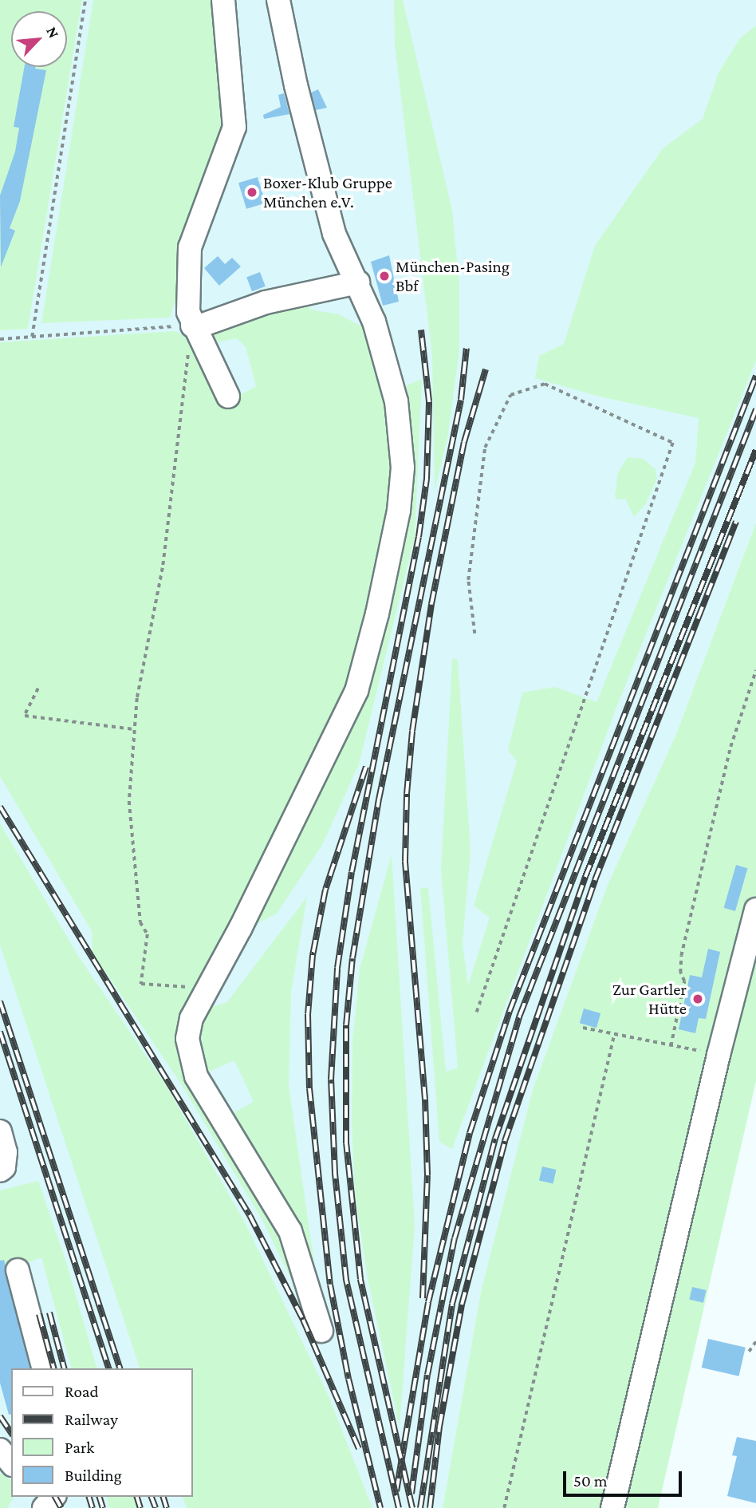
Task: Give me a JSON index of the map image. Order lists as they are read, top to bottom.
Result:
{
  "places": ["Boxer-Klub Gruppe München e.V.", "München-Pasing Bbf", "Zur Gartler Hütte"],
  "legend": [
    "Road",
    "Railway",
    "Park",
    "Building"
  ],
  "scale_bar": "50 m",
  "north": "top right"
}
